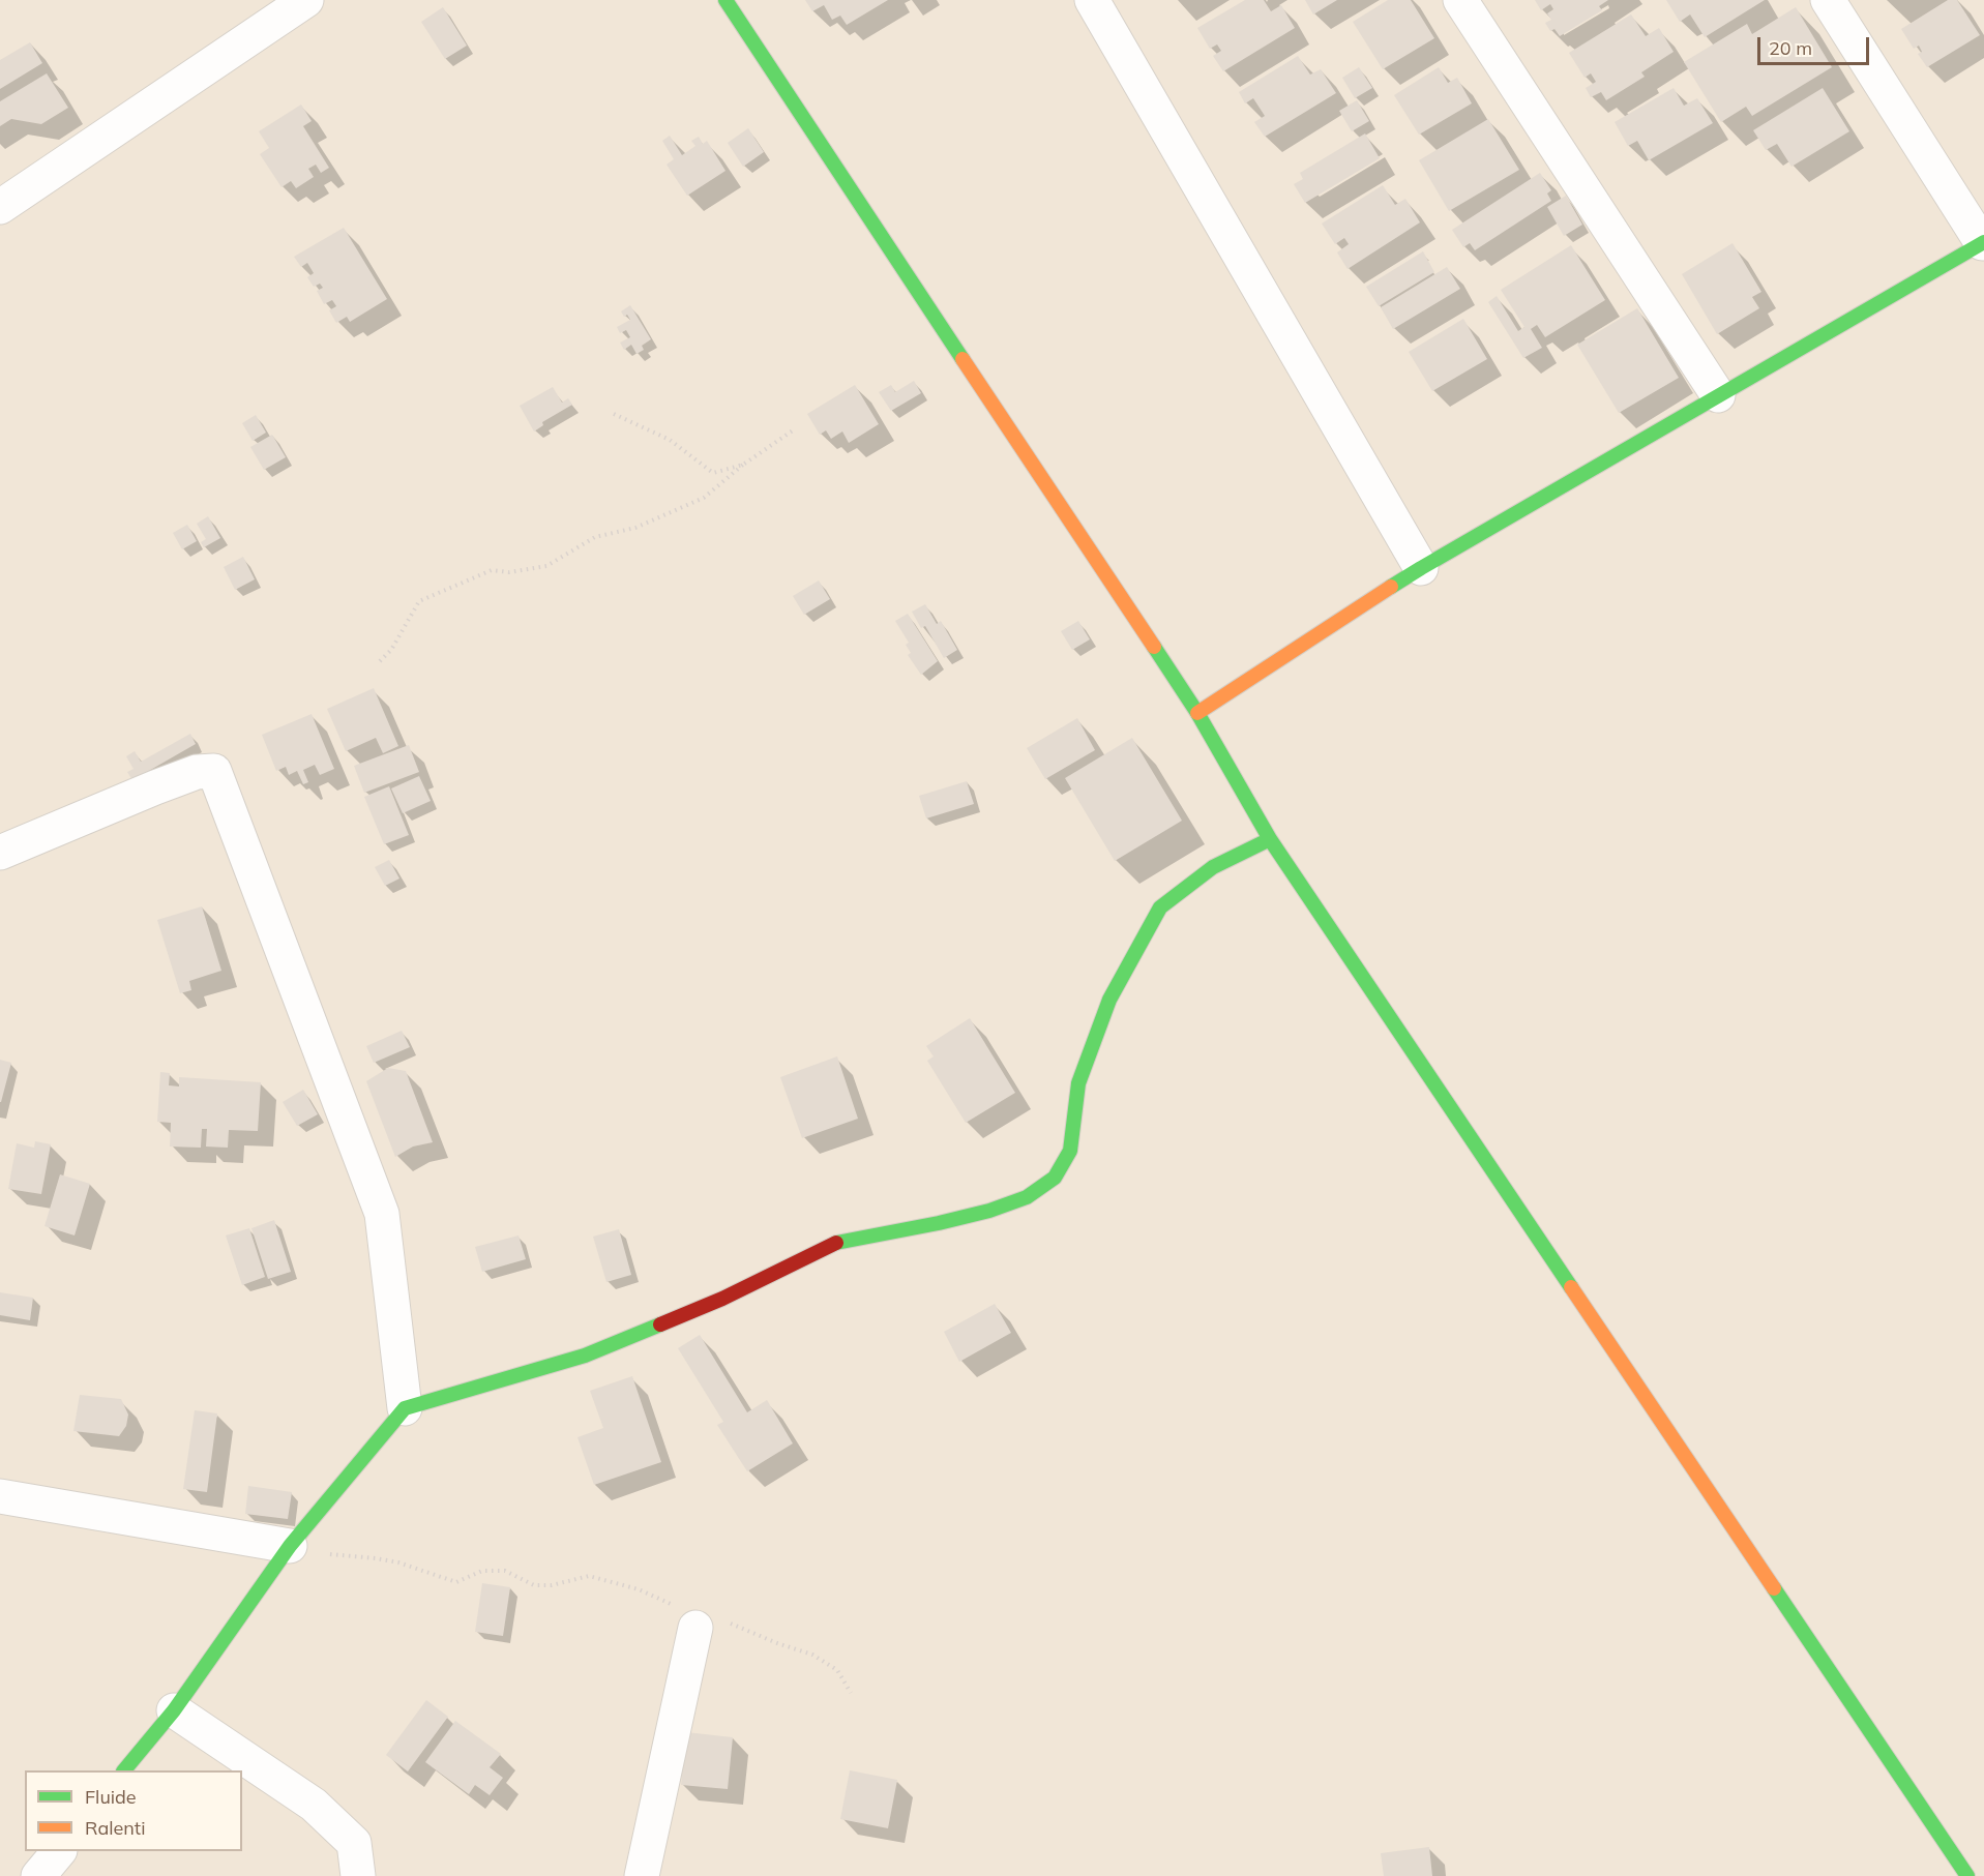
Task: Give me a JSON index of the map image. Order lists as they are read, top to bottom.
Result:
{
  "legend": ["Fluide", "Ralenti"],
  "scale_bar": "20 m"
}
